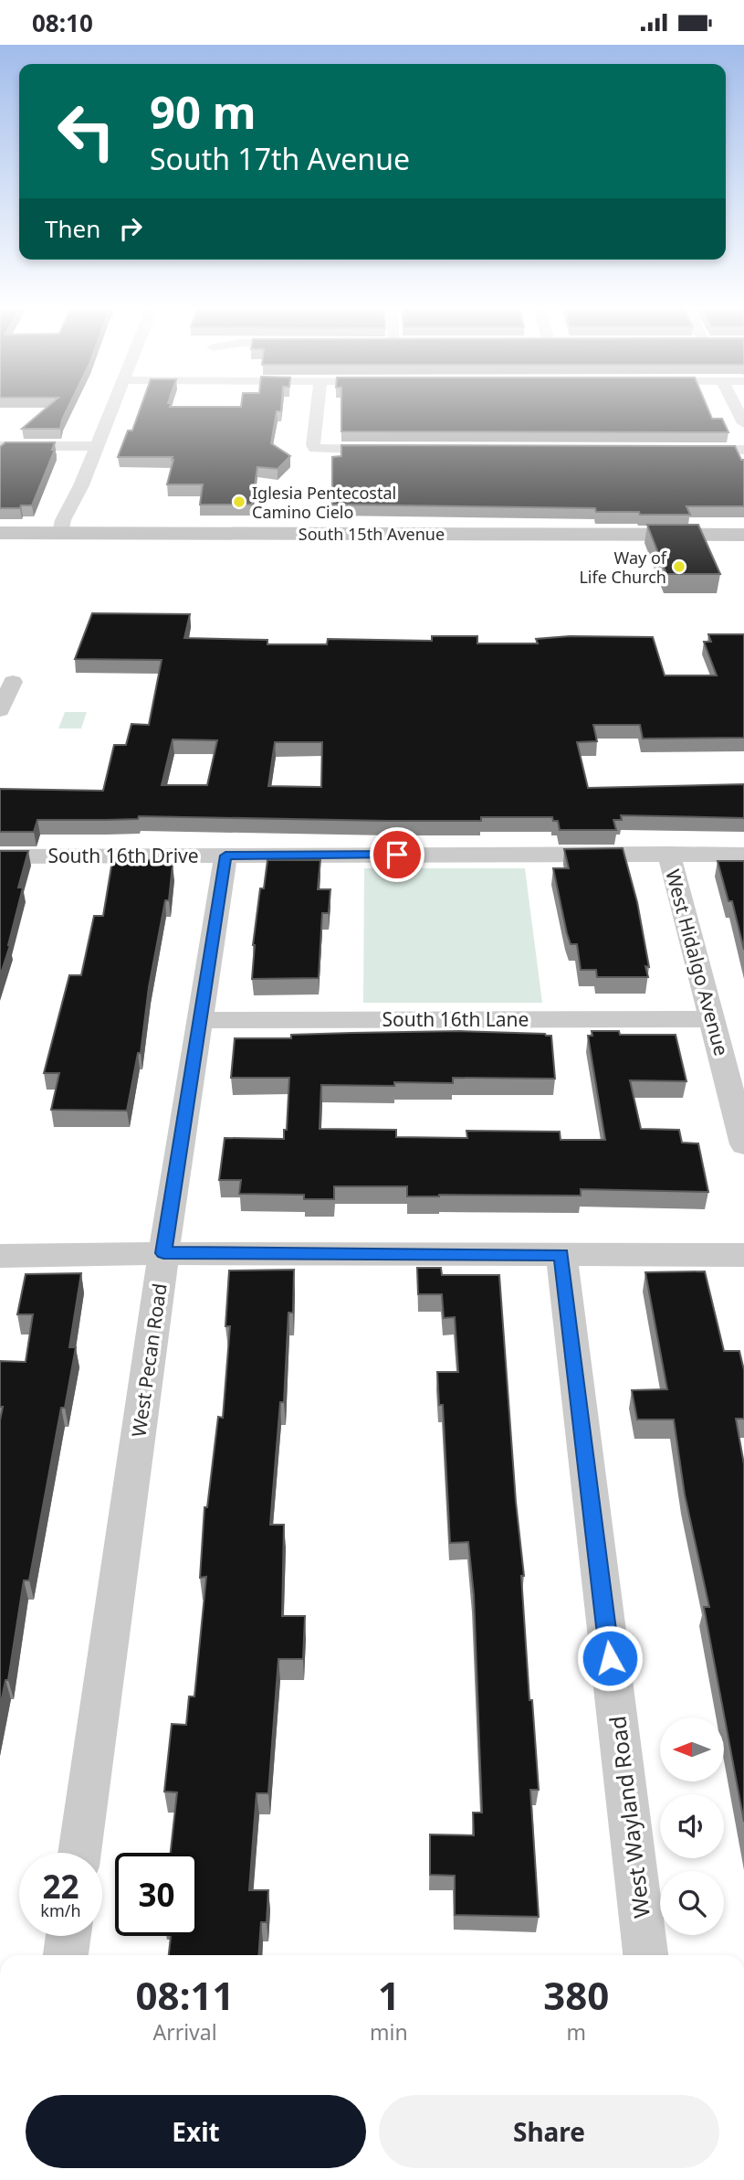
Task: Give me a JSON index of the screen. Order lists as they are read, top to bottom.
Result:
{
  "streets": {
    "street": [
      "South 15th Avenue",
      "South 16th Drive",
      "West Hidalgo Avenue",
      "South 16th Lane",
      "West Pecan Road",
      "West Wayland Road"
    ]
  },
  "crossings": [
    ["South 16th Drive", "West Hidalgo Avenue"],
    ["South 16th Drive", "West Pecan Road"],
    ["West Hidalgo Avenue", "South 16th Lane"],
    ["South 16th Lane", "West Pecan Road"]
  ],
  "places": ["Iglesia Pentecostal Camino Cielo", "Way of Life Church"],
  "north": "left",
  "page": {
    "status": "08:10",
    "turn": ["90 m", "South 17th Avenue"],
    "then": "Then",
    "speed": "22 km/h",
    "limit": "30",
    "eta": [
      "08:11",
      "Arrival",
      "1",
      "min",
      "380",
      "m"
    ],
    "buttons": ["Exit", "Share"]
  }
}
